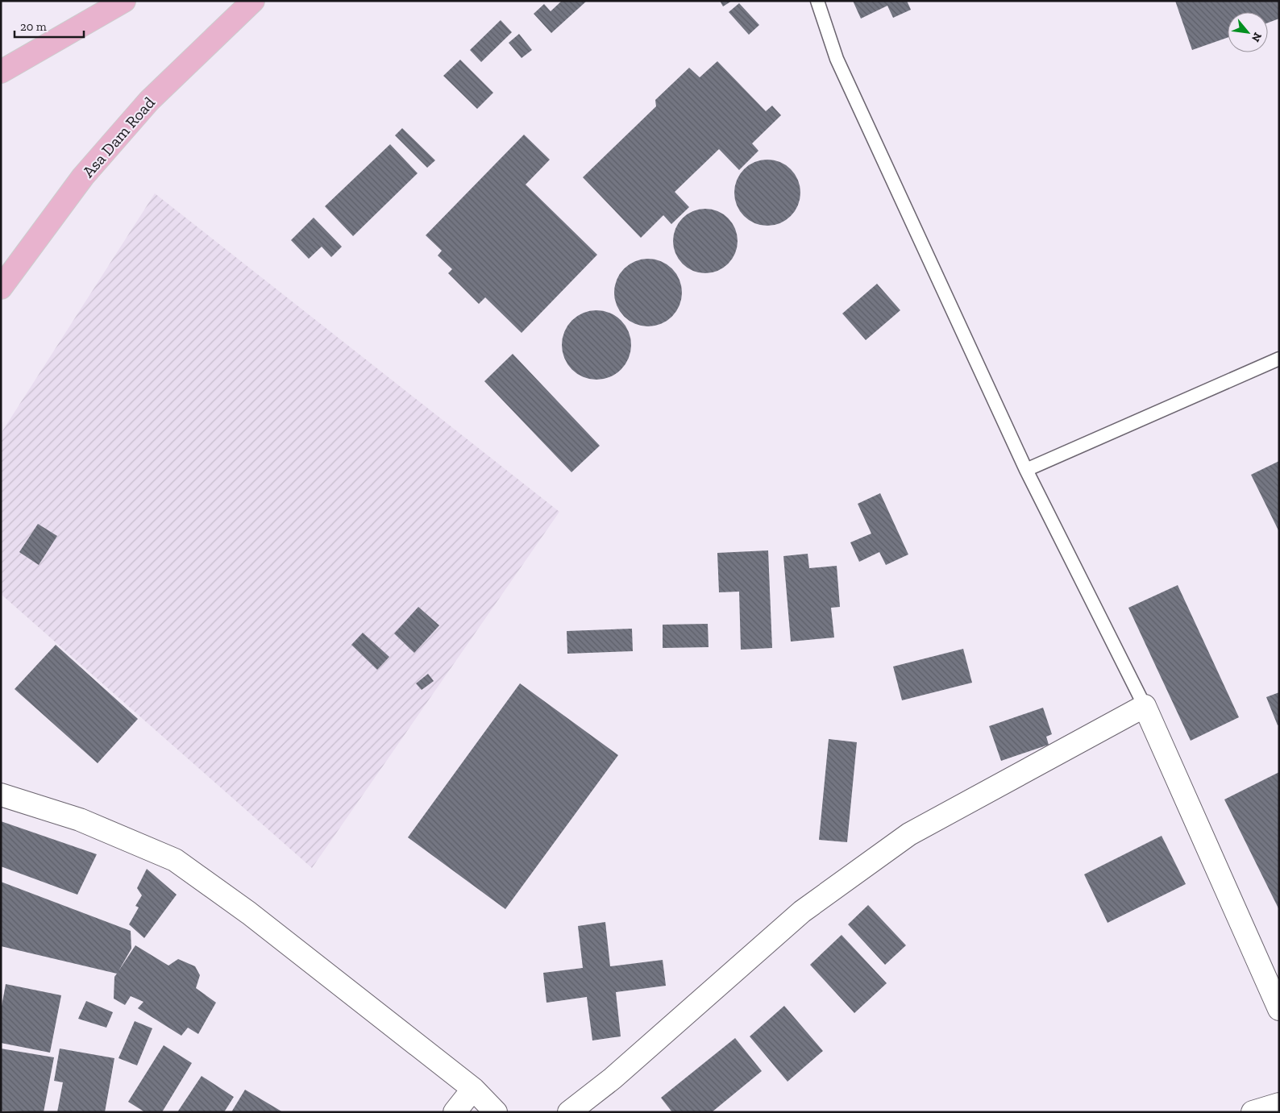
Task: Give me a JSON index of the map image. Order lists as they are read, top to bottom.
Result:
{
  "streets": {
    "main road": ["Asa Dam Road"]
  },
  "scale_bar": "20 m",
  "north": "bottom right"
}
